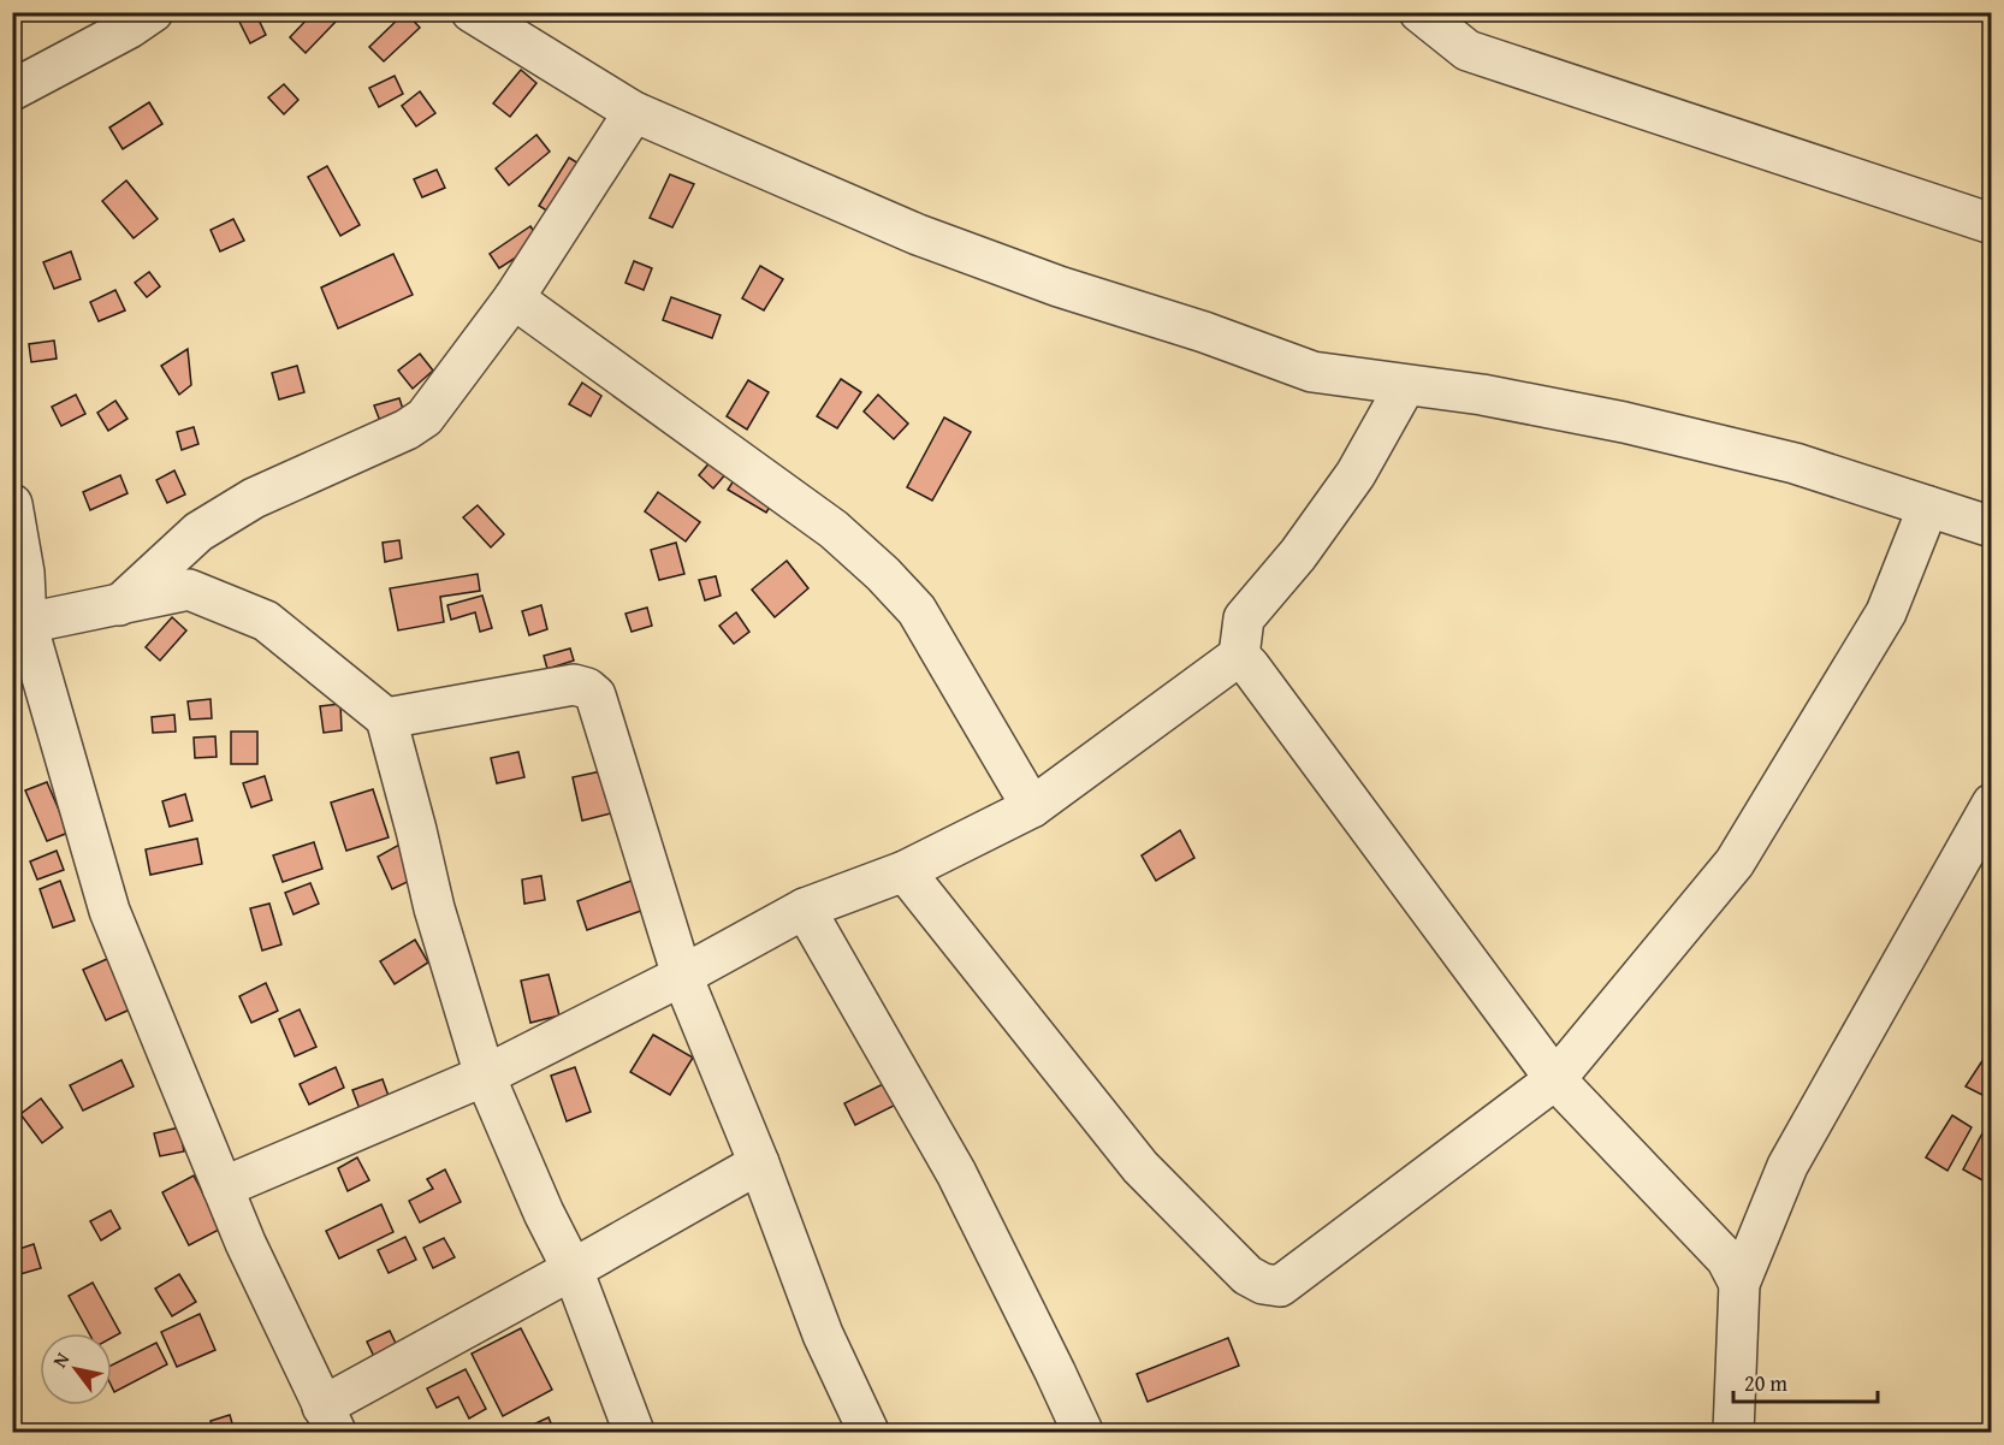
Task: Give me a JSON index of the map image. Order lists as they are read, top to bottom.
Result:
{
  "scale_bar": "20 m",
  "north": "top left"
}
